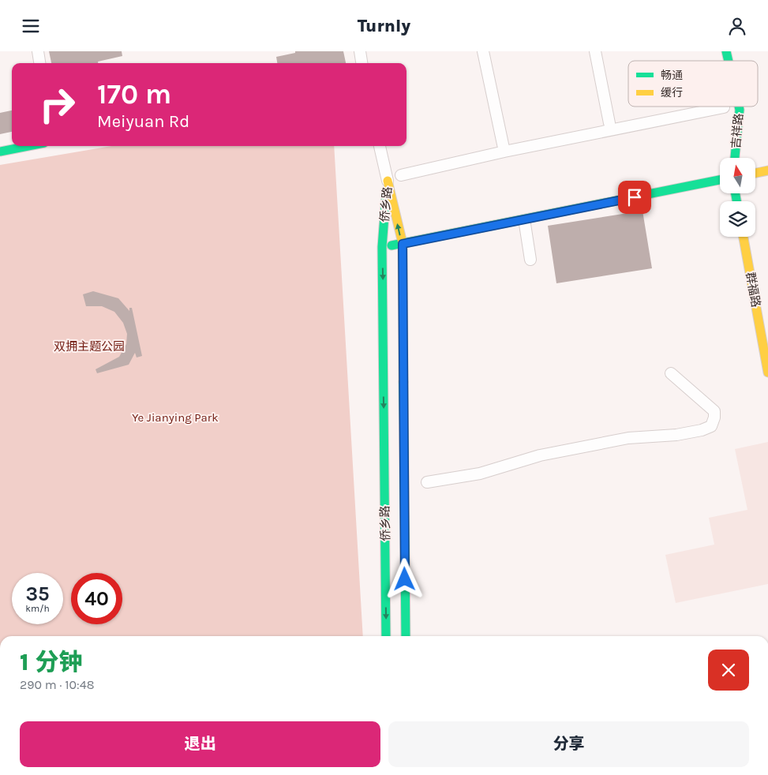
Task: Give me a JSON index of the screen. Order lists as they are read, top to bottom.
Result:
{
  "streets": {
    "street": ["吉祥路", "侨乡路", "群福路"]
  },
  "parks": ["双拥主题公园", "Ye Jianying Park"],
  "legend": ["畅通", "缓行"],
  "north": "top",
  "page": {
    "header": "Turnly",
    "turn": ["170 m", "Meiyuan Rd"],
    "speed": "35 km/h",
    "limit": "40",
    "heading": ["1 分钟", "290 m · 10:48"],
    "buttons": ["退出", "分享"]
  }
}
